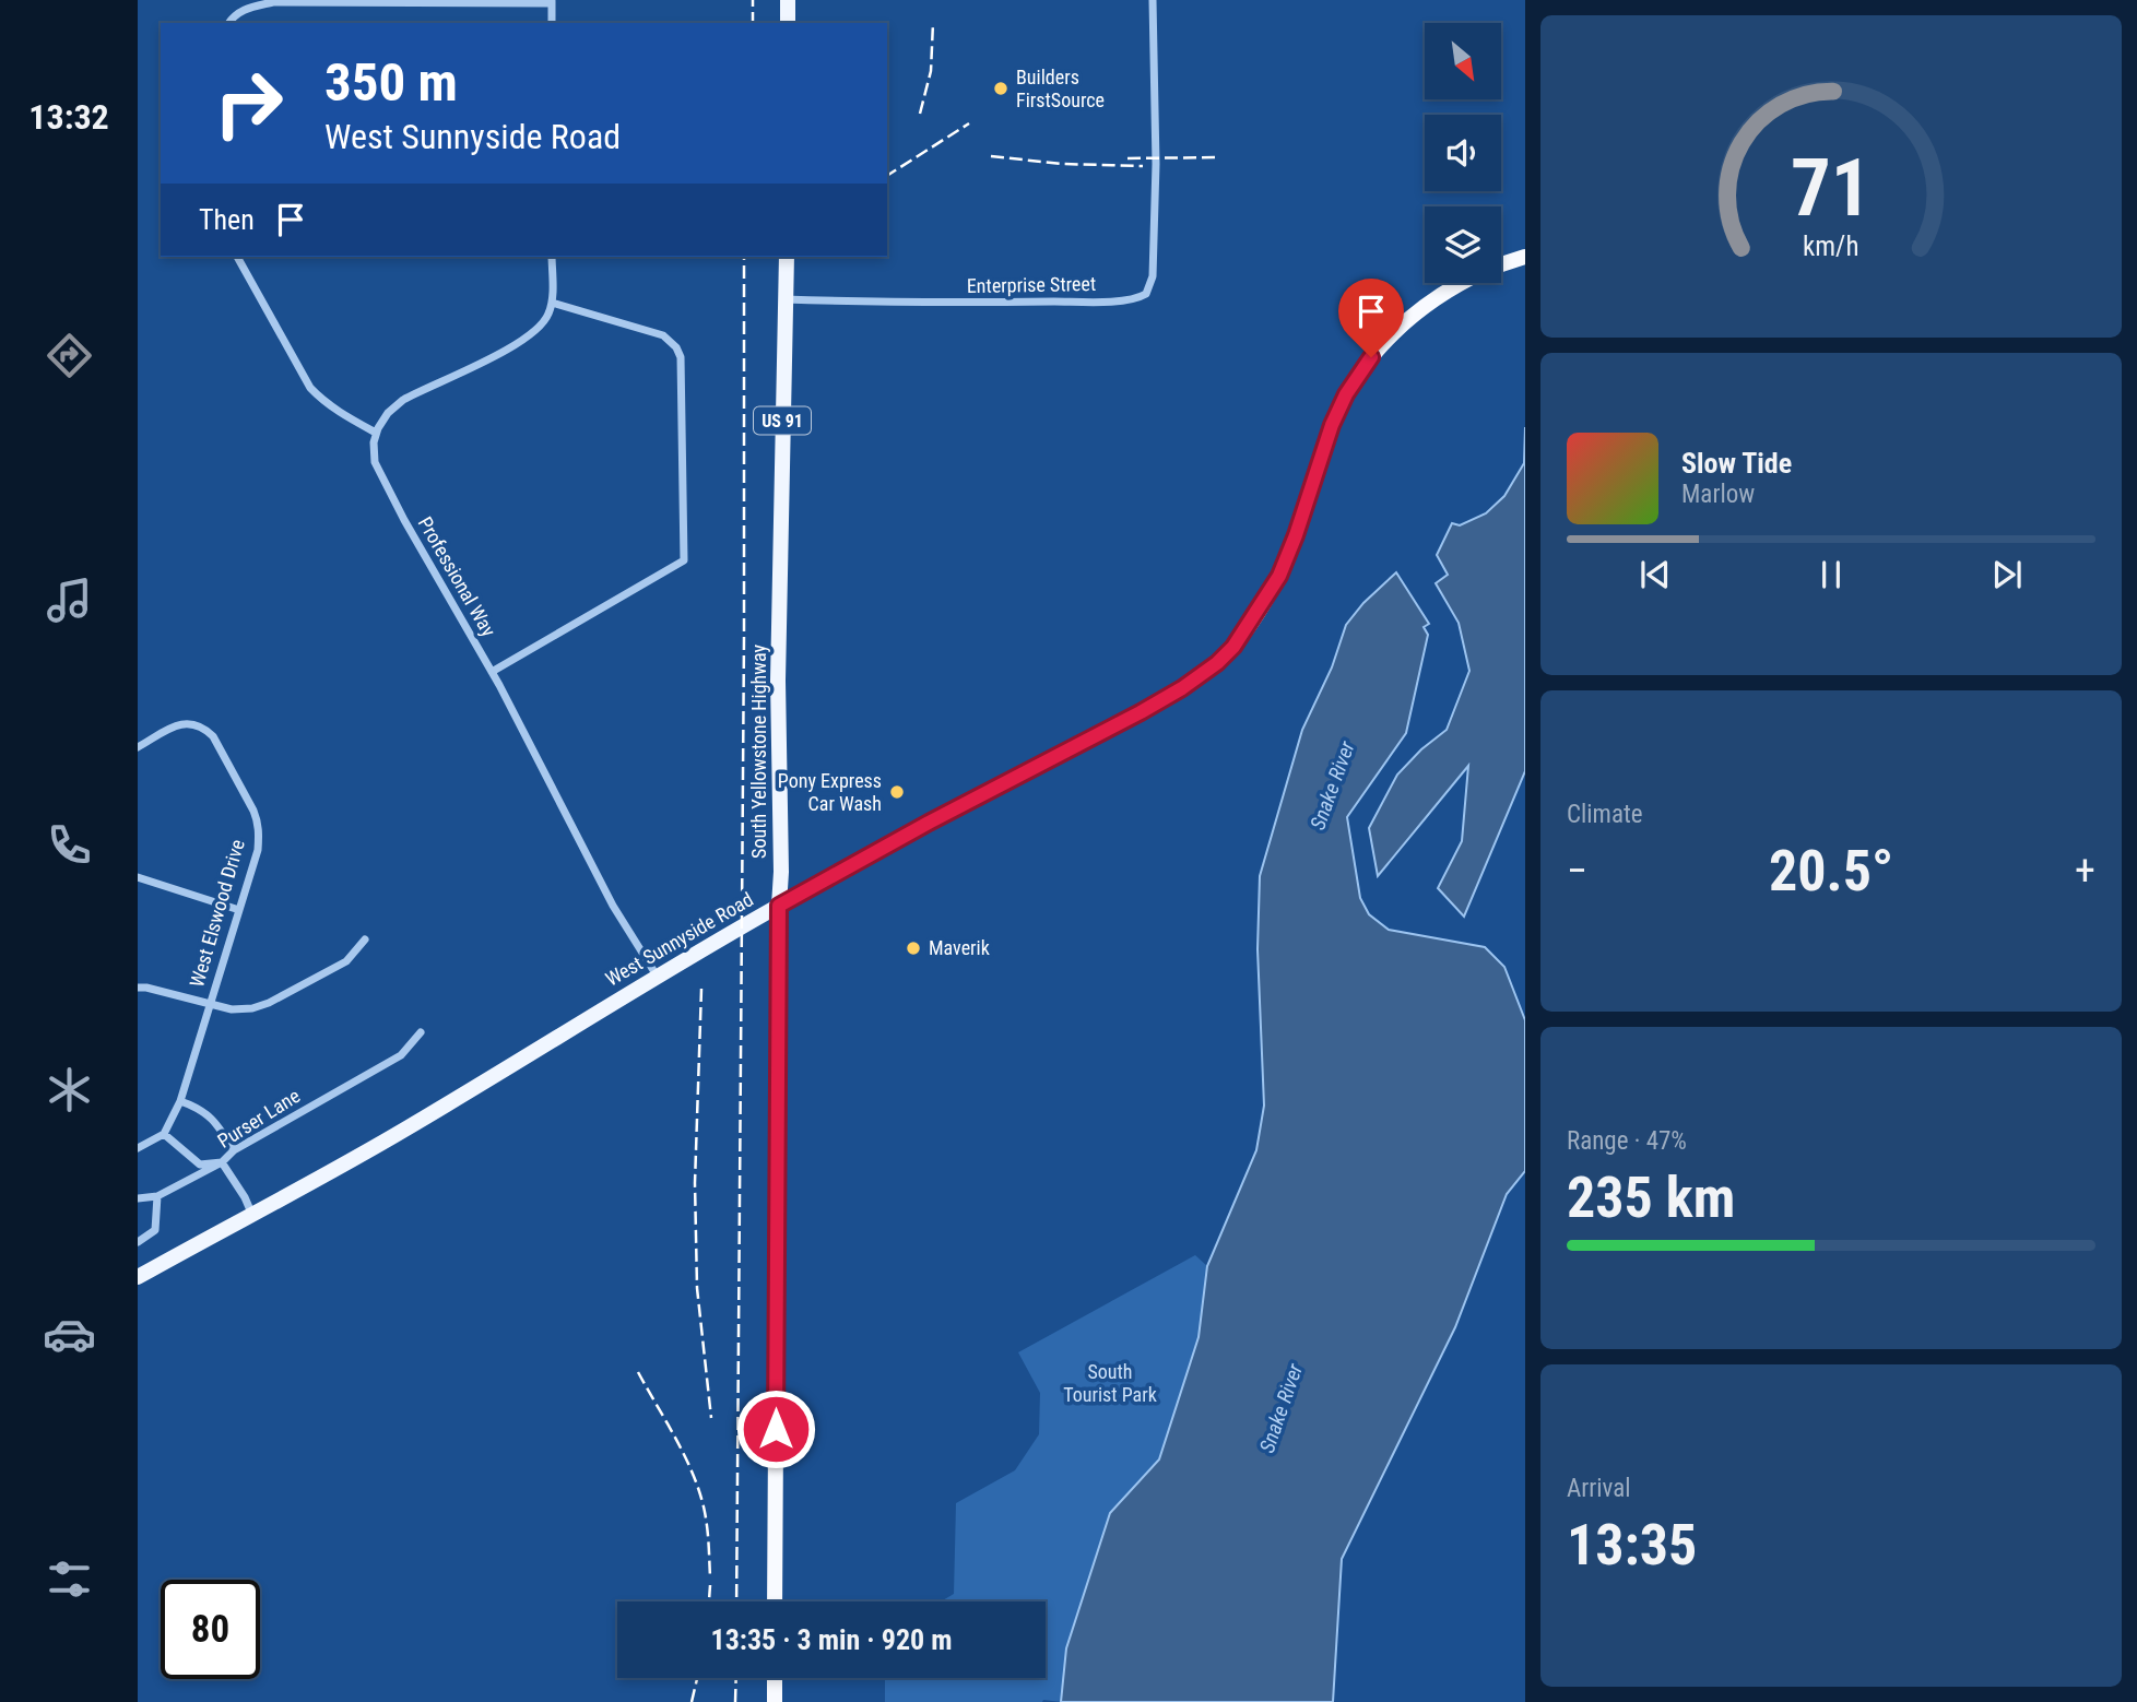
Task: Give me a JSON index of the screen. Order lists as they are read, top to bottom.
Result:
{
  "streets": {
    "highway": ["South Yellowstone Highway", "West Sunnyside Road"],
    "main road": ["US 91"],
    "street": [
      "Enterprise Street",
      "Professional Way",
      "West Elswood Drive",
      "Purser Lane"
    ]
  },
  "crossings": [
    ["Enterprise Street", "South Yellowstone Highway"],
    ["Professional Way", "West Sunnyside Road"],
    ["South Yellowstone Highway", "West Sunnyside Road"]
  ],
  "water": ["Snake River"],
  "parks": ["South Tourist Park"],
  "places": ["Builders FirstSource", "Pony Express Car Wash", "Maverik"],
  "north": "bottom right",
  "page": {
    "tabs": "13:32",
    "turn": ["350 m", "West Sunnyside Road"],
    "then": "Then",
    "song": ["Slow Tide", "Marlow"],
    "tile": [
      "Climate",
      ["Range · 47%", "235 km"],
      ["Arrival", "13:35"]
    ],
    "heat": ["−", "20.5°", "+"],
    "limit": "80",
    "trip": "13:35 · 3 min · 920 m",
    "gauge": ["71", "km/h"]
  }
}
